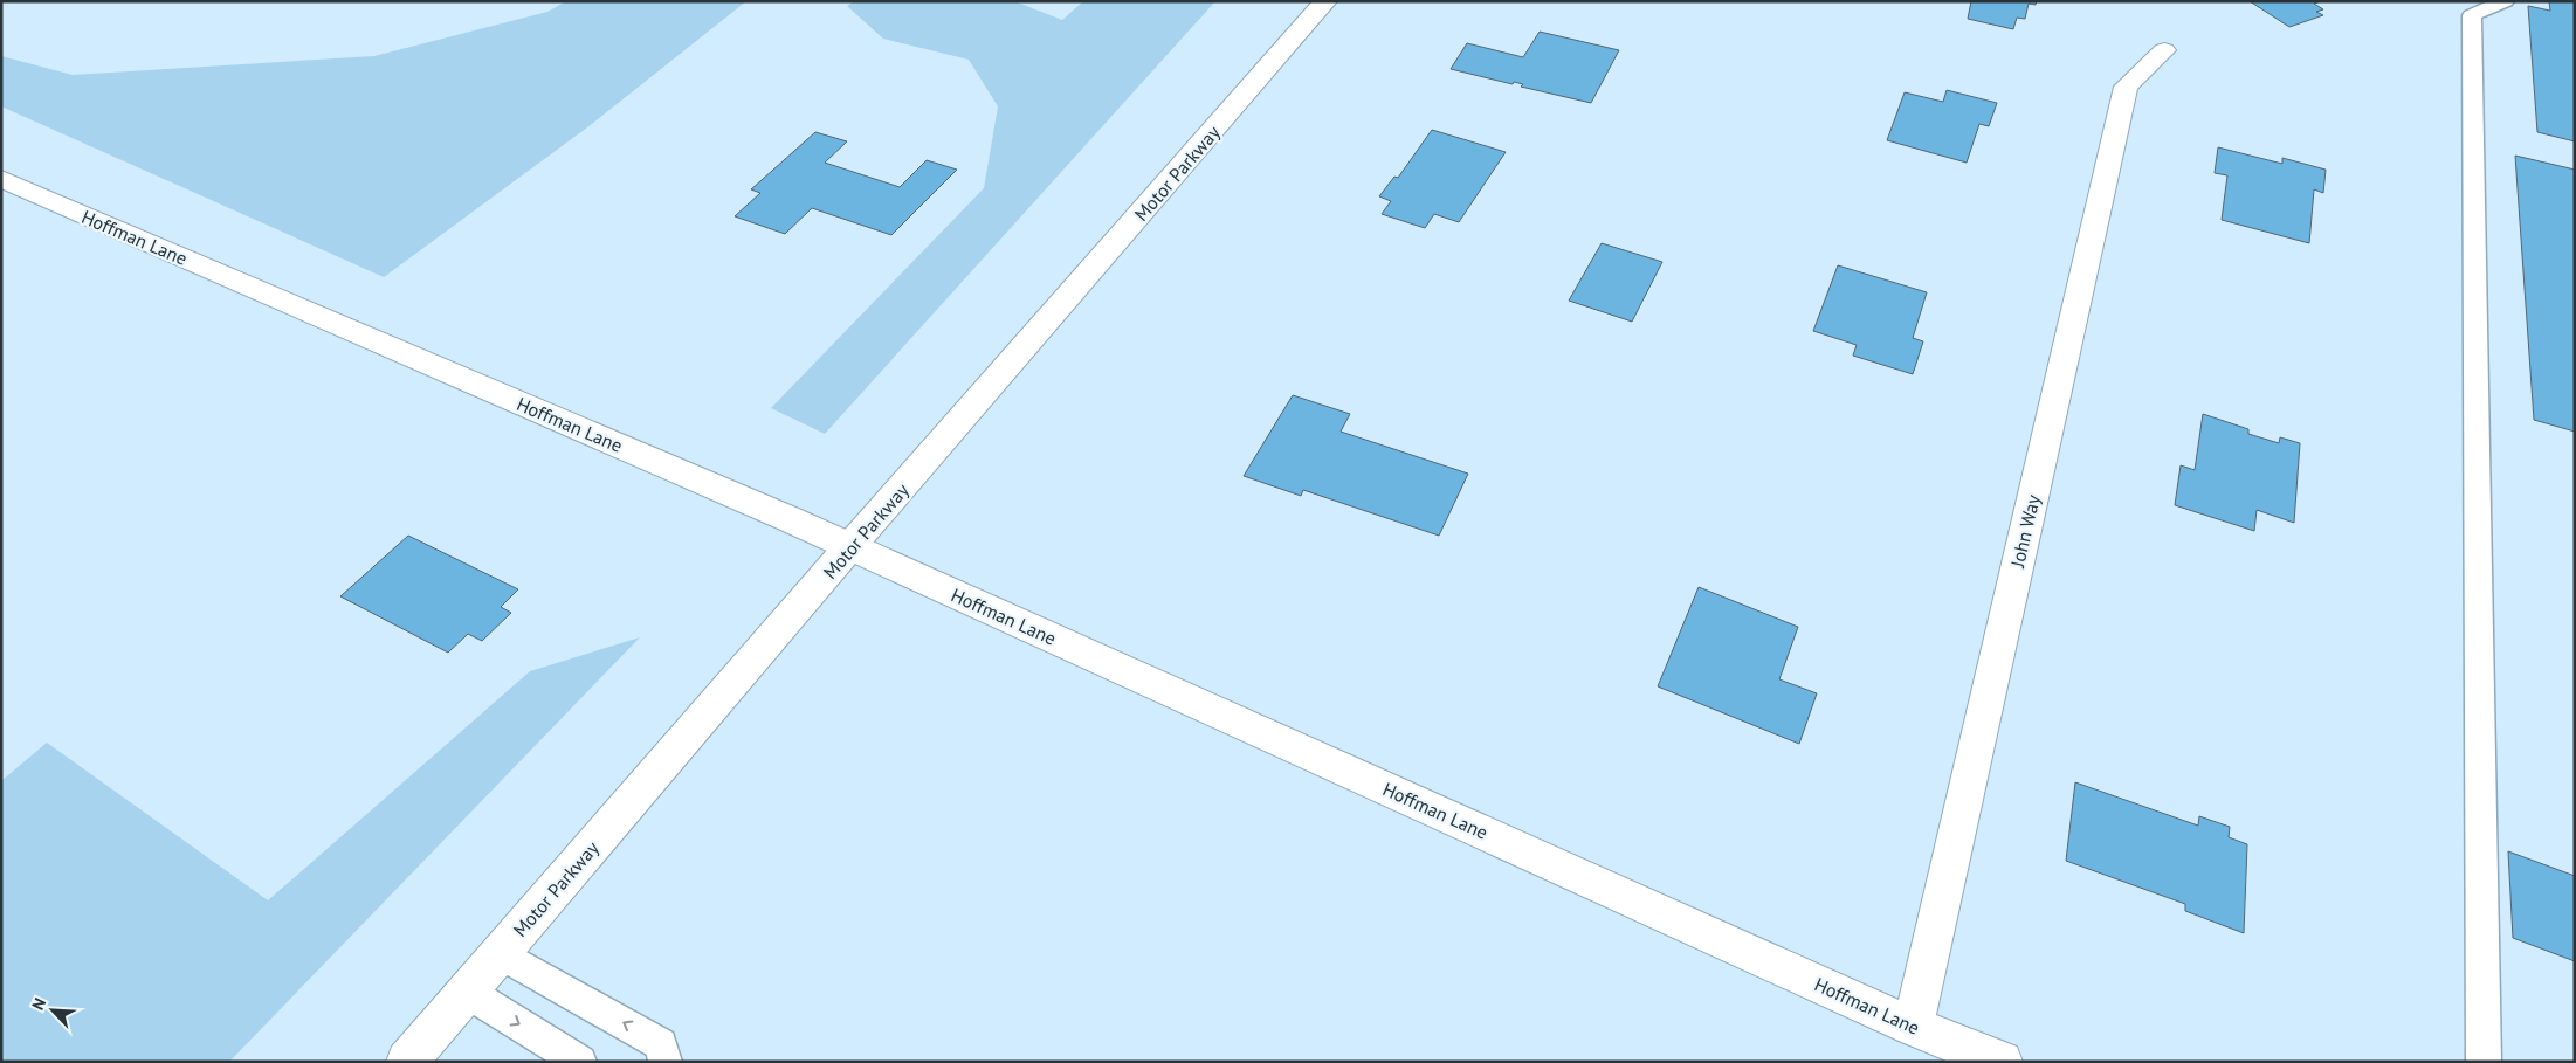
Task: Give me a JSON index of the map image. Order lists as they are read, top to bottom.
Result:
{
  "streets": {
    "street": ["Motor Parkway", "Hoffman Lane", "John Way"]
  },
  "crossings": [
    ["Motor Parkway", "Hoffman Lane"],
    ["Hoffman Lane", "John Way"]
  ],
  "north": "top left"
}
